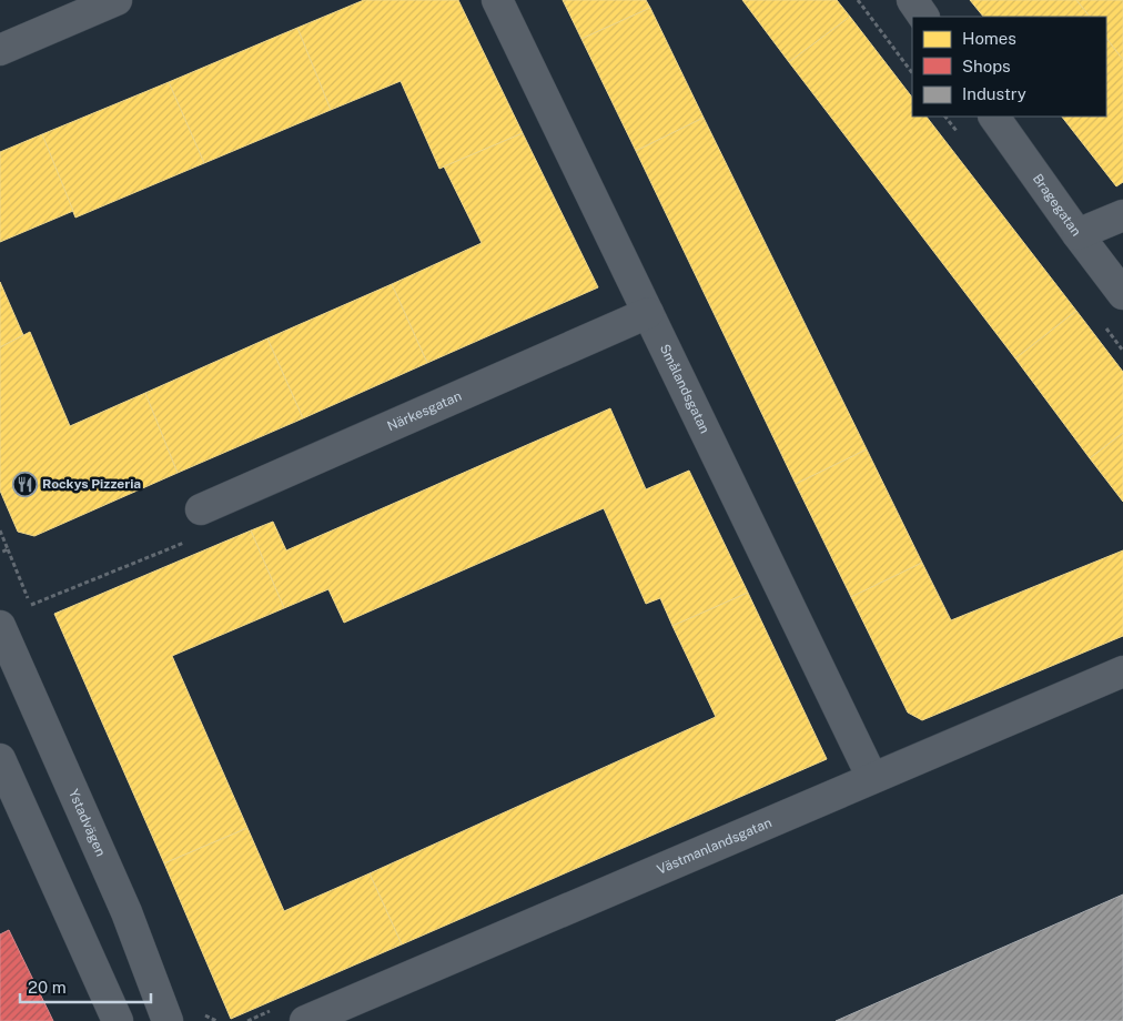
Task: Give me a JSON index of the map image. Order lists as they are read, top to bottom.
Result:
{
  "streets": {
    "street": [
      "Bragegatan",
      "Smålandsgatan",
      "Närkesgatan",
      "Ystadvägen",
      "Västmanlandsgatan"
    ]
  },
  "crossings": [
    ["Smålandsgatan", "Närkesgatan"],
    ["Smålandsgatan", "Västmanlandsgatan"]
  ],
  "places": {
    "restaurant": ["Rockys Pizzeria"]
  },
  "legend": ["Homes", "Shops", "Industry"],
  "scale_bar": "20 m"
}
